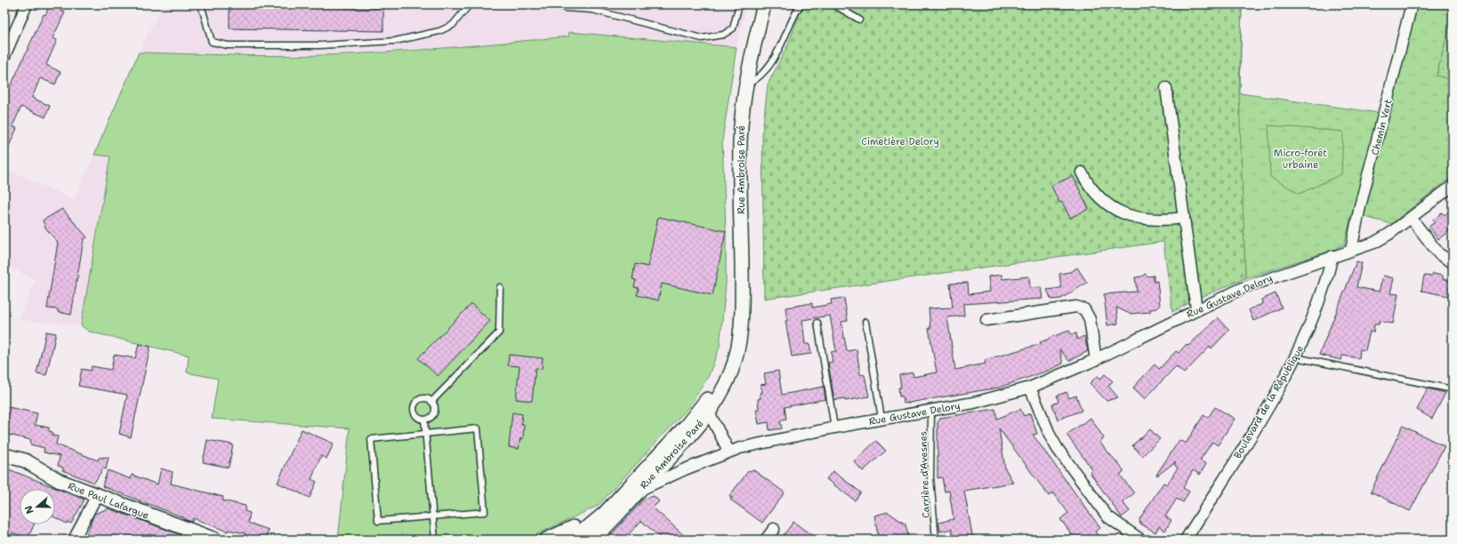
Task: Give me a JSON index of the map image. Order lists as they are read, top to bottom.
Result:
{
  "streets": {
    "street": [
      "Chemin Vert",
      "Rue Ambroise Paré",
      "Rue Gustave Delory",
      "Boulevard de la République",
      "Rue Paul Lafargue"
    ],
    "lane": ["Carrière d'Avesnes"]
  },
  "crossings": [
    ["Chemin Vert", "Rue Gustave Delory"],
    ["Rue Ambroise Paré", "Rue Gustave Delory"],
    ["Rue Gustave Delory", "Boulevard de la République"],
    ["Rue Gustave Delory", "Carrière d'Avesnes"]
  ],
  "parks": ["Cimetière Delory", "Micro-forêt urbaine"],
  "north": "left"
}
